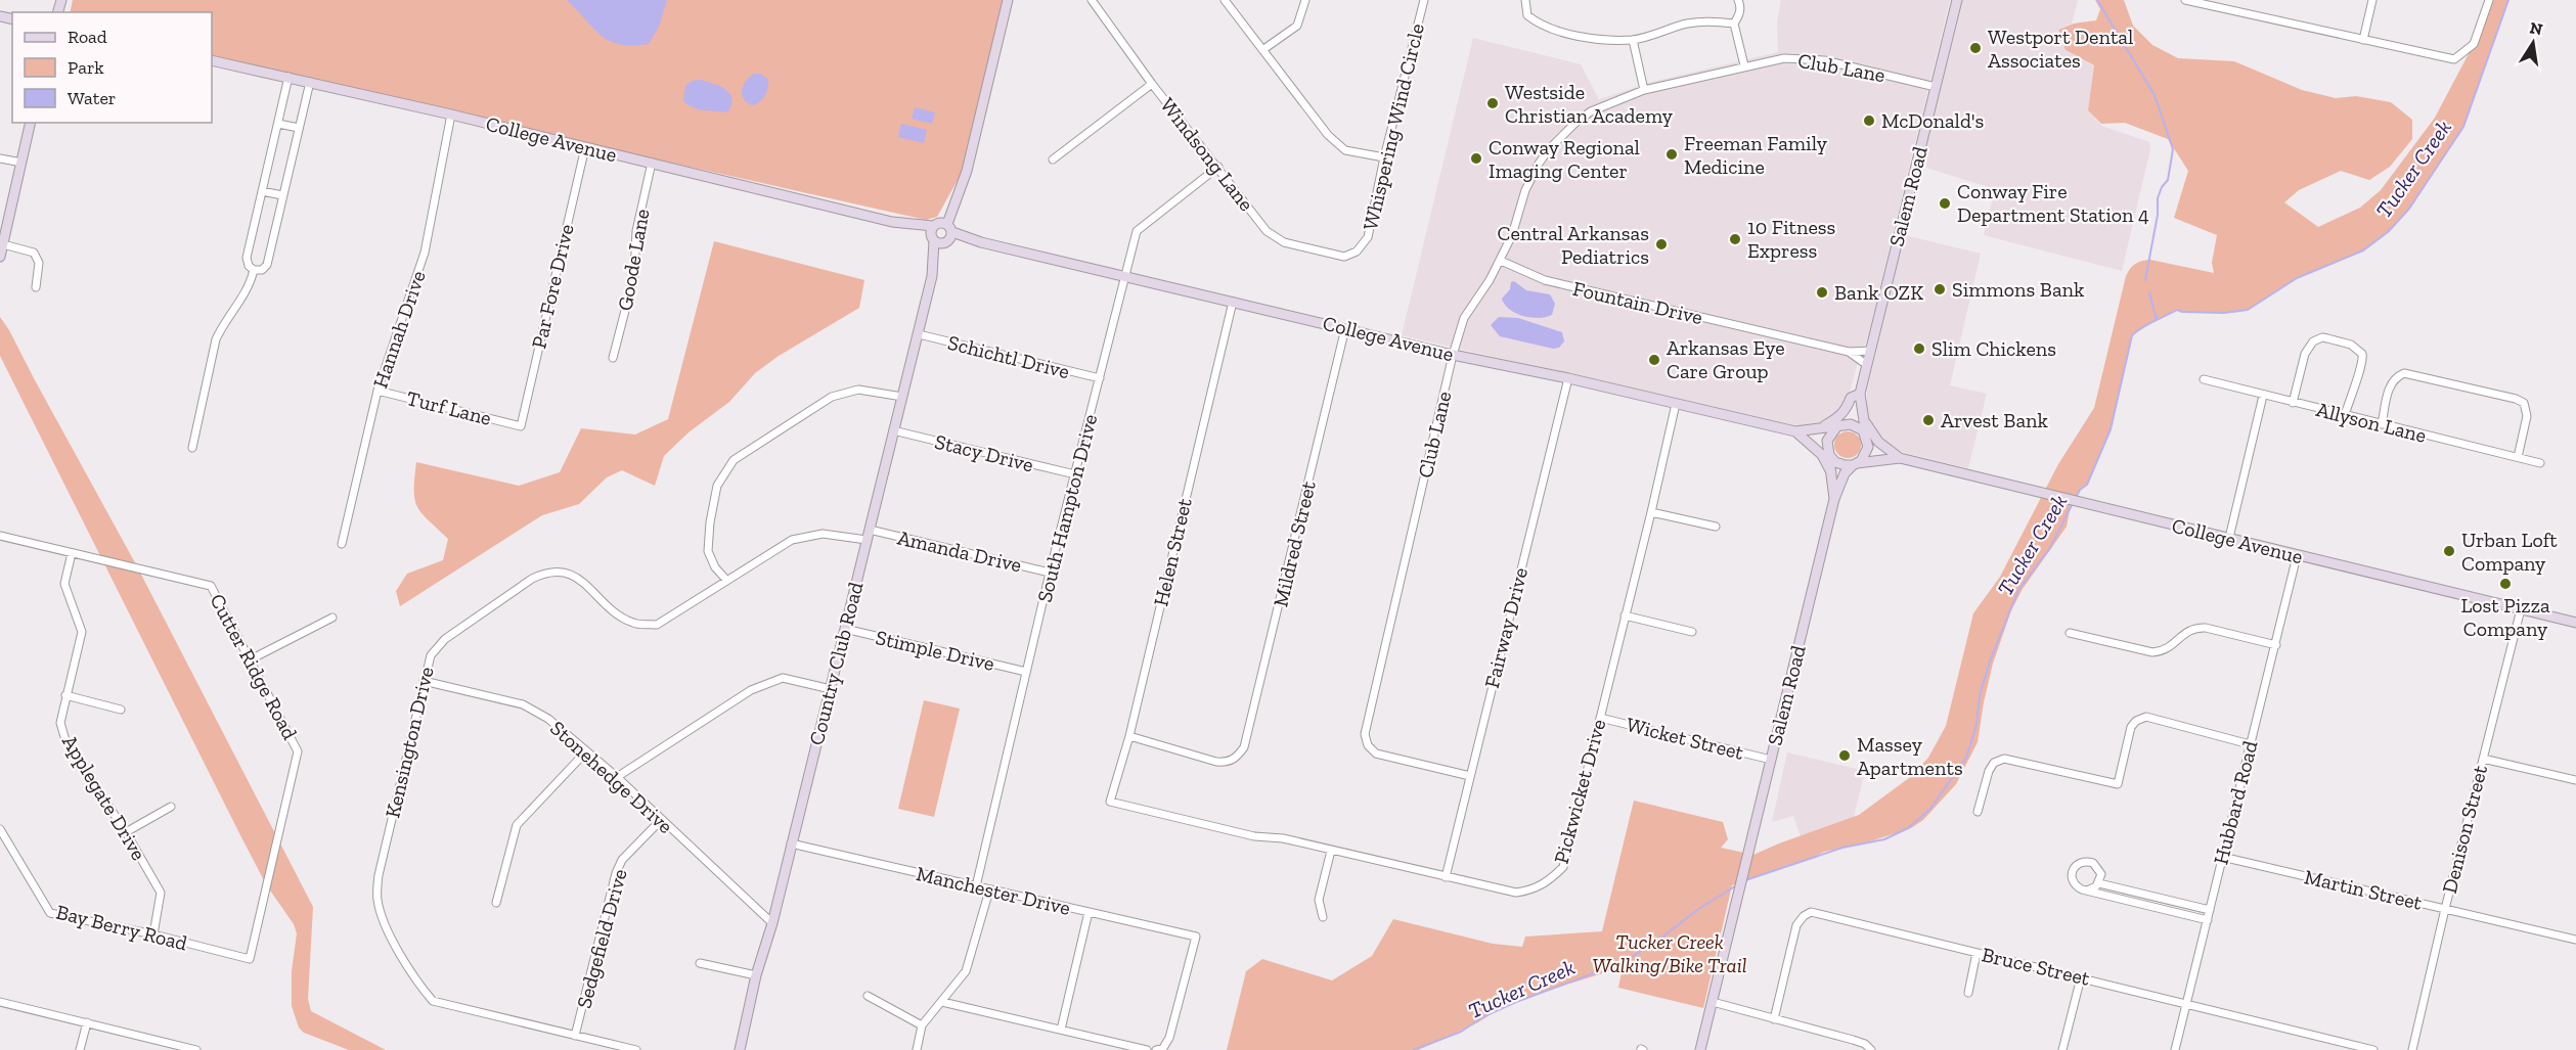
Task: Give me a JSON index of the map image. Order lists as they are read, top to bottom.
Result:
{
  "streets": {
    "street": [
      "Club Lane",
      "Whispering Wind Circle",
      "College Avenue",
      "Windsong Lane",
      "Salem Road",
      "Goode Lane",
      "Par Fore Drive",
      "Fountain Drive",
      "Hannah Drive",
      "Schichtl Drive",
      "Turf Lane",
      "Allyson Lane",
      "Stacy Drive",
      "South Hampton Drive",
      "Mildred Street",
      "Amanda Drive",
      "Helen Street",
      "Fairway Drive",
      "Stimple Drive",
      "Country Club Road",
      "Cutter Ridge Road",
      "Wicket Street",
      "Kensington Drive",
      "Stonehedge Drive",
      "Pickwicket Drive",
      "Applegate Drive",
      "Hubbard Road",
      "Denison Street",
      "Martin Street",
      "Manchester Drive",
      "Bay Berry Road",
      "Sedgefield Drive",
      "Bruce Street"
    ]
  },
  "crossings": [
    ["Club Lane", "College Avenue"],
    ["Club Lane", "Salem Road"],
    ["Club Lane", "Fountain Drive"],
    ["Club Lane", "Fairway Drive"],
    ["Whispering Wind Circle", "Windsong Lane"],
    ["College Avenue", "Salem Road"],
    ["College Avenue", "Goode Lane"],
    ["College Avenue", "Par Fore Drive"],
    ["College Avenue", "Hannah Drive"],
    ["College Avenue", "South Hampton Drive"],
    ["College Avenue", "Mildred Street"],
    ["College Avenue", "Helen Street"],
    ["College Avenue", "Fairway Drive"],
    ["College Avenue", "Country Club Road"],
    ["College Avenue", "Pickwicket Drive"],
    ["College Avenue", "Hubbard Road"],
    ["College Avenue", "Denison Street"],
    ["Windsong Lane", "South Hampton Drive"],
    ["Salem Road", "Fountain Drive"],
    ["Salem Road", "Wicket Street"],
    ["Par Fore Drive", "Turf Lane"],
    ["Hannah Drive", "Turf Lane"],
    ["Schichtl Drive", "South Hampton Drive"],
    ["Schichtl Drive", "Country Club Road"],
    ["Stacy Drive", "South Hampton Drive"],
    ["Stacy Drive", "Country Club Road"],
    ["South Hampton Drive", "Amanda Drive"],
    ["South Hampton Drive", "Stimple Drive"],
    ["South Hampton Drive", "Manchester Drive"],
    ["Mildred Street", "Helen Street"],
    ["Amanda Drive", "Country Club Road"],
    ["Helen Street", "Pickwicket Drive"],
    ["Fairway Drive", "Pickwicket Drive"],
    ["Stimple Drive", "Country Club Road"],
    ["Country Club Road", "Kensington Drive"],
    ["Country Club Road", "Stonehedge Drive"],
    ["Country Club Road", "Manchester Drive"],
    ["Cutter Ridge Road", "Applegate Drive"],
    ["Cutter Ridge Road", "Bay Berry Road"],
    ["Wicket Street", "Pickwicket Drive"],
    ["Kensington Drive", "Stonehedge Drive"],
    ["Kensington Drive", "Sedgefield Drive"],
    ["Stonehedge Drive", "Sedgefield Drive"],
    ["Applegate Drive", "Bay Berry Road"],
    ["Hubbard Road", "Martin Street"],
    ["Hubbard Road", "Bruce Street"],
    ["Denison Street", "Martin Street"]
  ],
  "water": ["Tucker Creek"],
  "parks": ["Tucker Creek Walking/Bike Trail"],
  "places": [
    "Westport Dental Associates",
    "Westside Christian Academy",
    "McDonald's",
    "Freeman Family Medicine",
    "Conway Regional Imaging Center",
    "Conway Fire Department Station 4",
    "10 Fitness Express",
    "Central Arkansas Pediatrics",
    "Simmons Bank",
    "Bank OZK",
    "Slim Chickens",
    "Arkansas Eye Care Group",
    "Arvest Bank",
    "Urban Loft Company",
    "Lost Pizza Company",
    "Massey Apartments"
  ],
  "legend": ["Road", "Park", "Water"],
  "north": "top"
}
